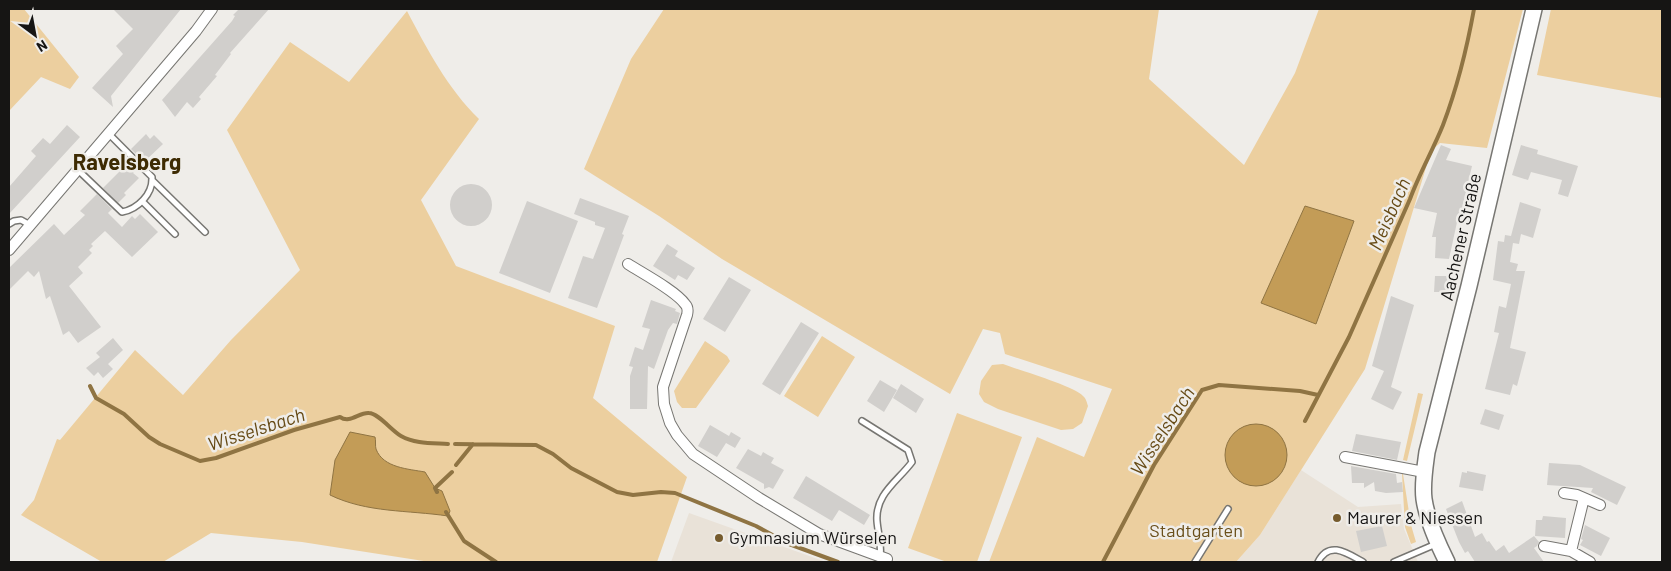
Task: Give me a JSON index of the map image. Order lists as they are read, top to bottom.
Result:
{
  "streets": {
    "main road": ["Aachener Straße"]
  },
  "districts": ["Ravelsberg"],
  "water": ["Meisbach", "Wisselsbach"],
  "parks": ["Stadtgarten"],
  "places": ["Maurer & Niessen", "Gymnasium Würselen"],
  "north": "bottom right"
}
